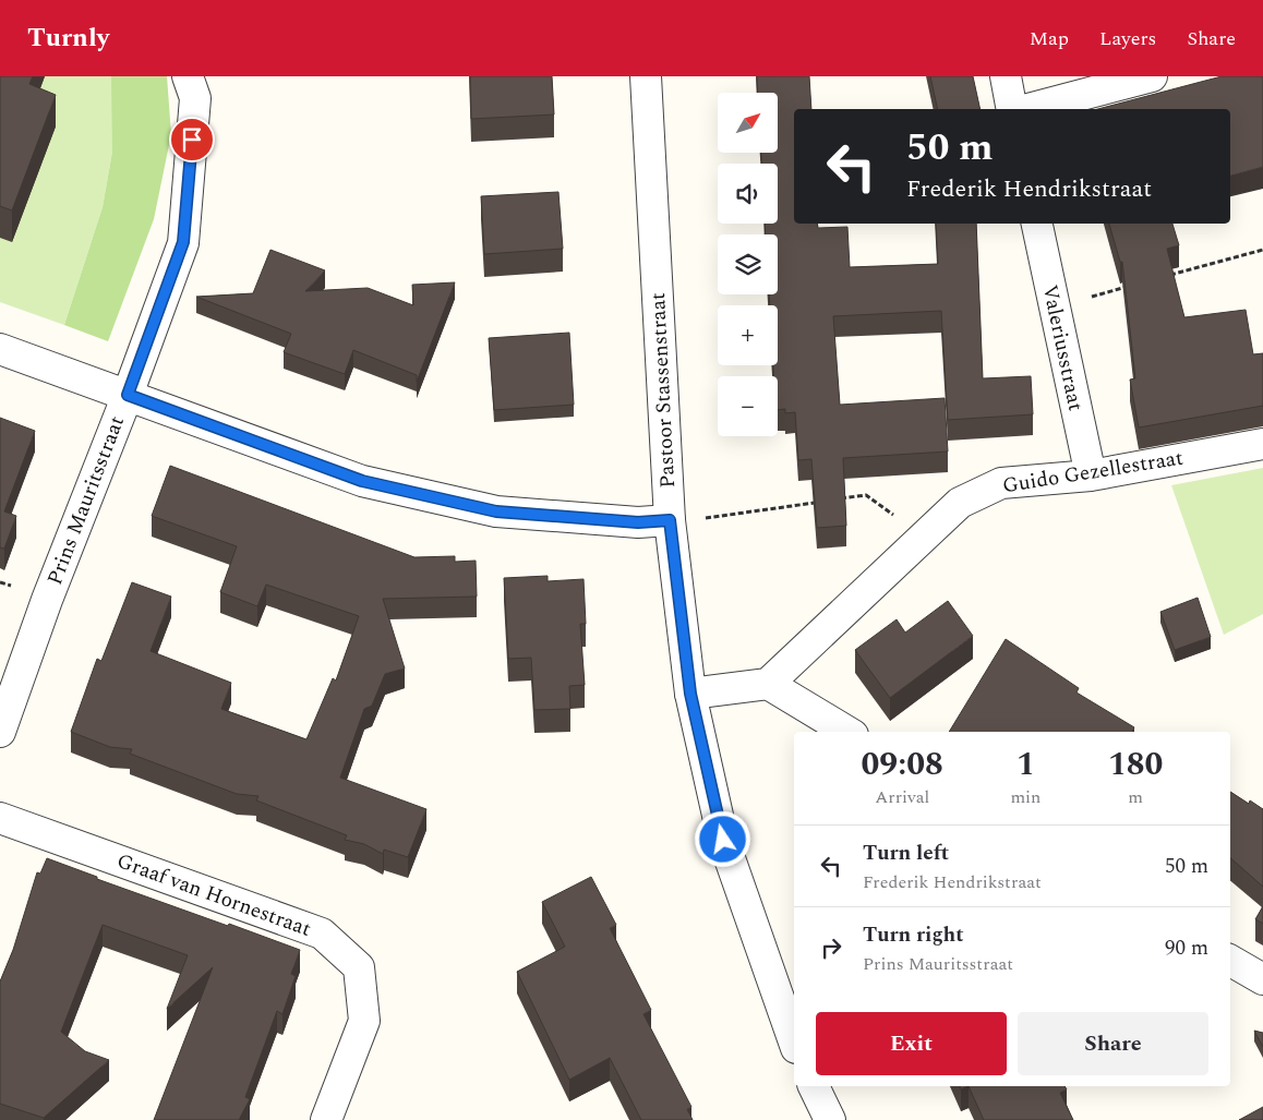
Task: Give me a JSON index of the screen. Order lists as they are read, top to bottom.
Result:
{
  "streets": {
    "street": [
      "Valeriusstraat",
      "Pastoor Stassenstraat",
      "Guido Gezellestraat",
      "Prins Mauritsstraat",
      "Graaf van Hornestraat"
    ]
  },
  "crossings": [
    ["Valeriusstraat", "Guido Gezellestraat"]
  ],
  "north": "top right",
  "page": {
    "header": "Turnly",
    "nav": ["Map", "Layers", "Share"],
    "map_buttons": ["+", "−"],
    "turn": ["50 m", "Frederik Hendrikstraat"],
    "eta": [
      "09:08",
      "Arrival",
      "1",
      "min",
      "180",
      "m"
    ],
    "list": [
      {
        "name": "Turn left",
        "note": "Frederik Hendrikstraat",
        "value": "50 m"
      },
      {
        "name": "Turn right",
        "note": "Prins Mauritsstraat",
        "value": "90 m"
      }
    ],
    "buttons": ["Exit", "Share"]
  }
}
